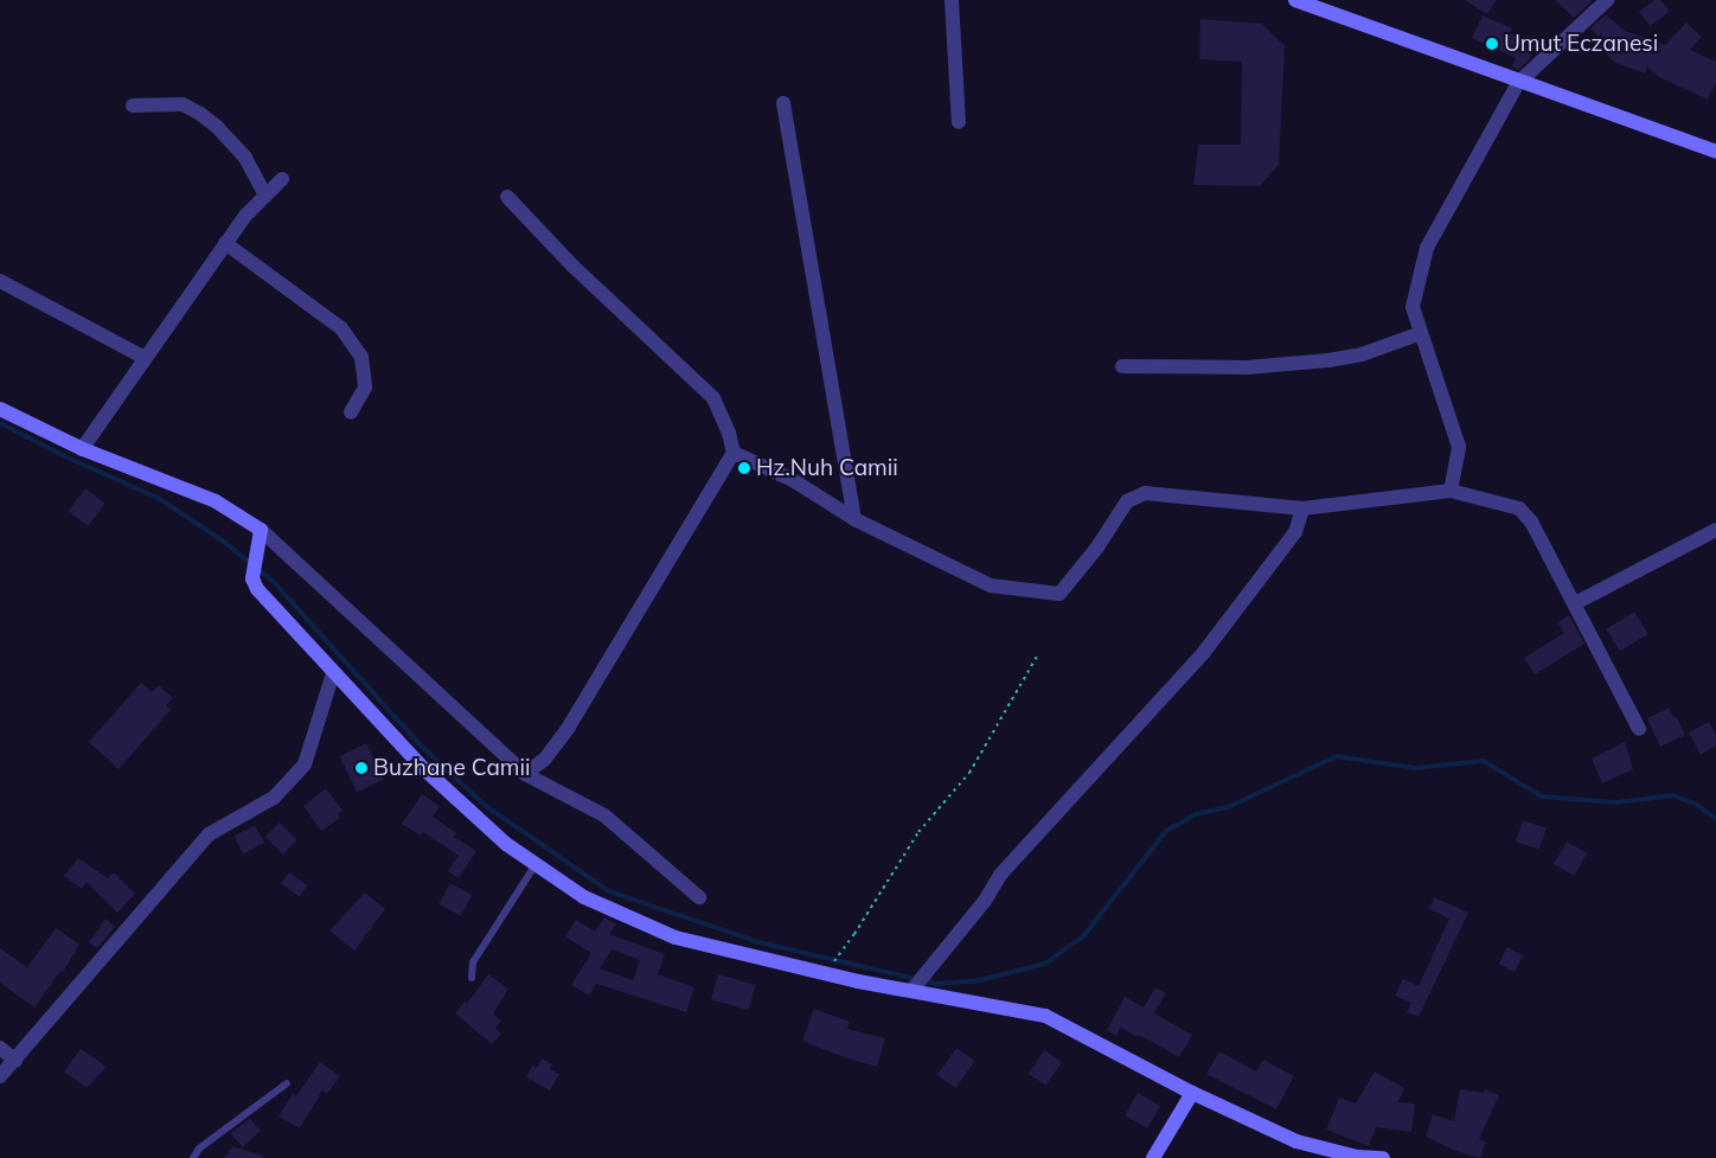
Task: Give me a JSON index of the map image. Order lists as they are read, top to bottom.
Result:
{
  "places": ["Umut Eczanesi", "Hz.Nuh Camii", "Buzhane Camii"]
}
